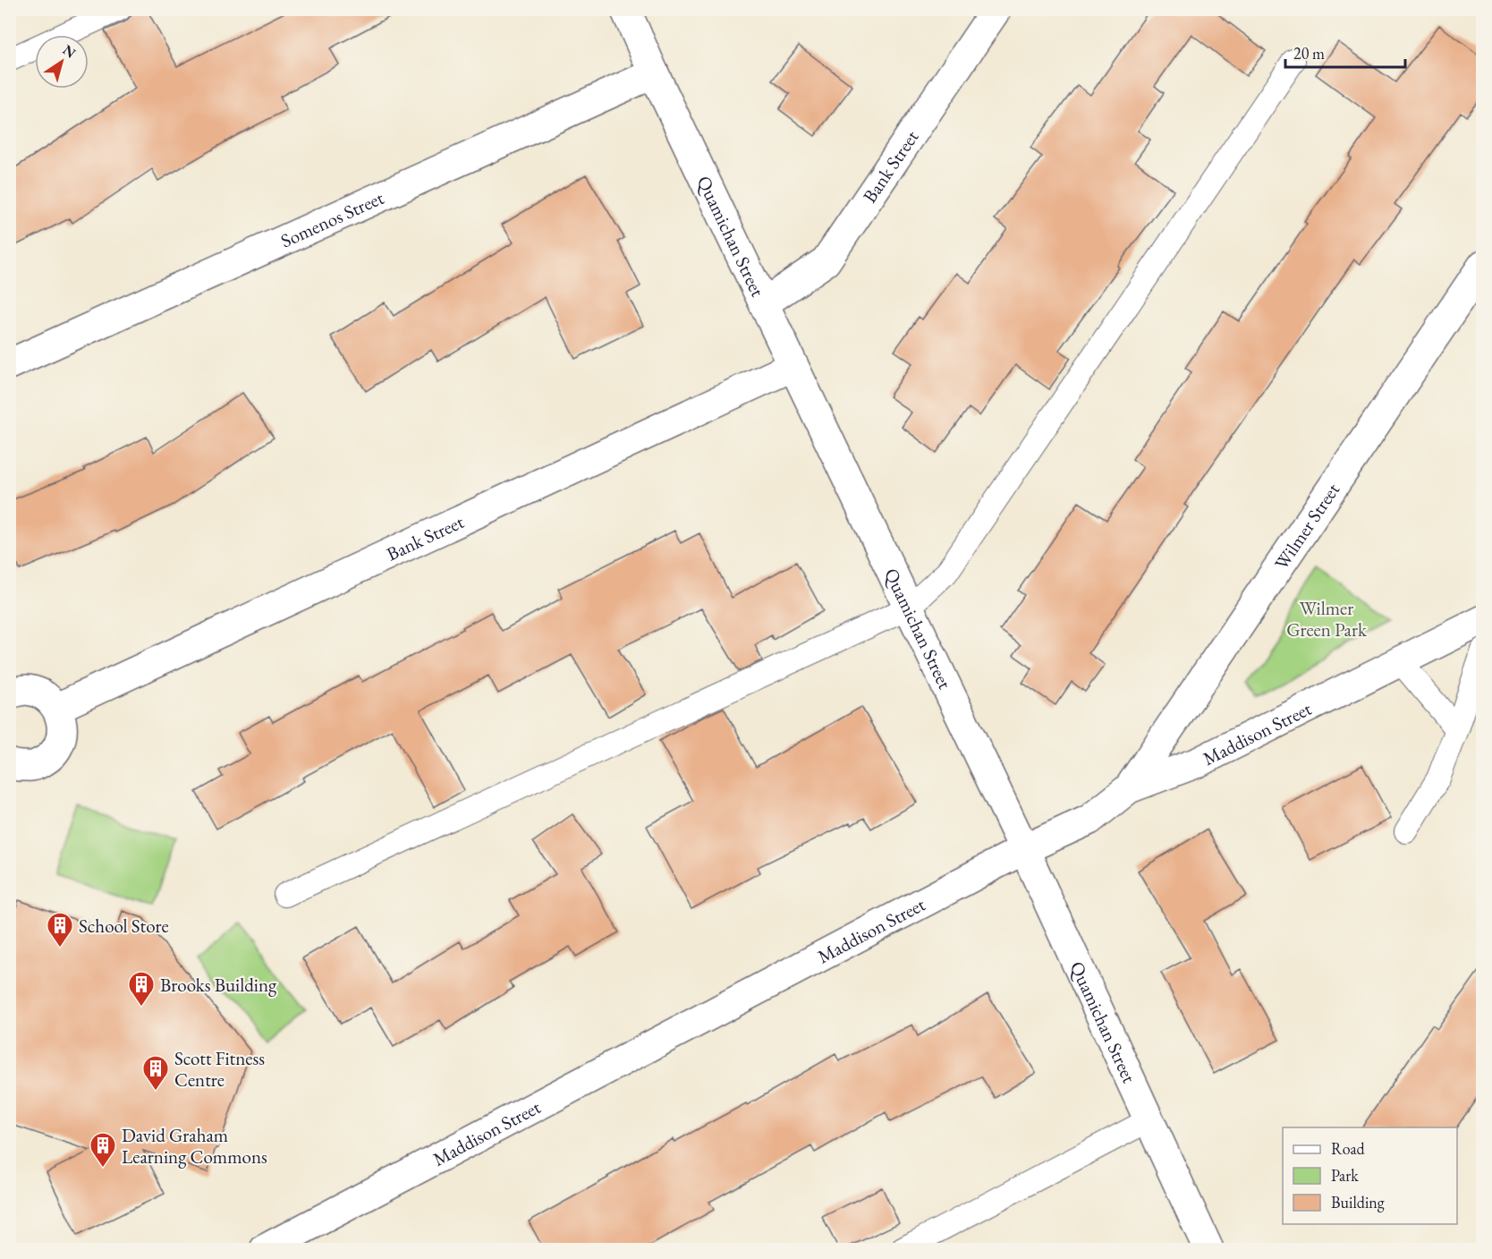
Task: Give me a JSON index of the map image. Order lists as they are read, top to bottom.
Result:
{
  "streets": {
    "street": [
      "Bank Street",
      "Somenos Street",
      "Quamichan Street",
      "Wilmer Street",
      "Maddison Street"
    ]
  },
  "crossings": [
    ["Bank Street", "Quamichan Street"],
    ["Somenos Street", "Quamichan Street"],
    ["Quamichan Street", "Maddison Street"],
    ["Wilmer Street", "Maddison Street"]
  ],
  "parks": ["Wilmer Green Park"],
  "places": {
    "building": [
      "School Store",
      "Brooks Building",
      "Scott Fitness Centre",
      "David Graham Learning Commons"
    ]
  },
  "legend": ["Road", "Park", "Building"],
  "scale_bar": "20 m",
  "north": "top right"
}
